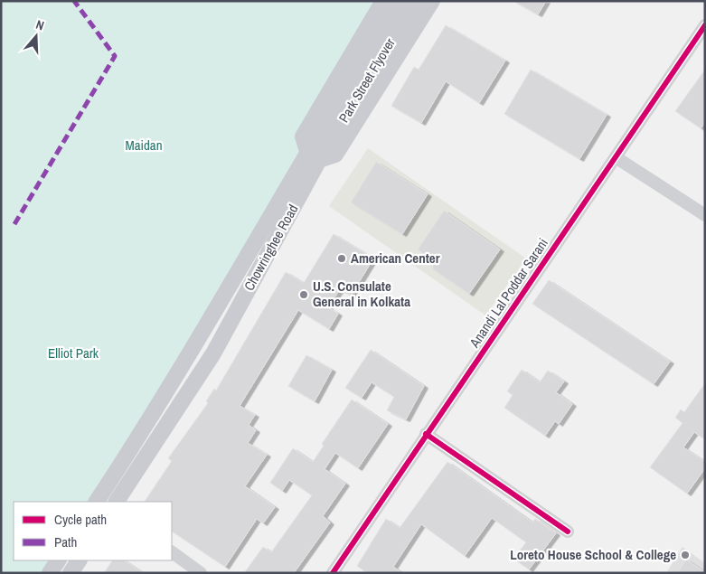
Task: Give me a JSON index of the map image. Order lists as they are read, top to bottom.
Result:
{
  "streets": {
    "main road": ["Park Street Flyover", "Chowringhee Road"],
    "street": ["Anandi Lal Poddar Sarani"]
  },
  "crossings": [
    ["Park Street Flyover", "Chowringhee Road"]
  ],
  "parks": ["Maidan", "Elliot Park"],
  "places": ["American Center", "U.S. Consulate General in Kolkata", "Loreto House School & College"],
  "legend": ["Cycle path", "Path"],
  "north": "top"
}
